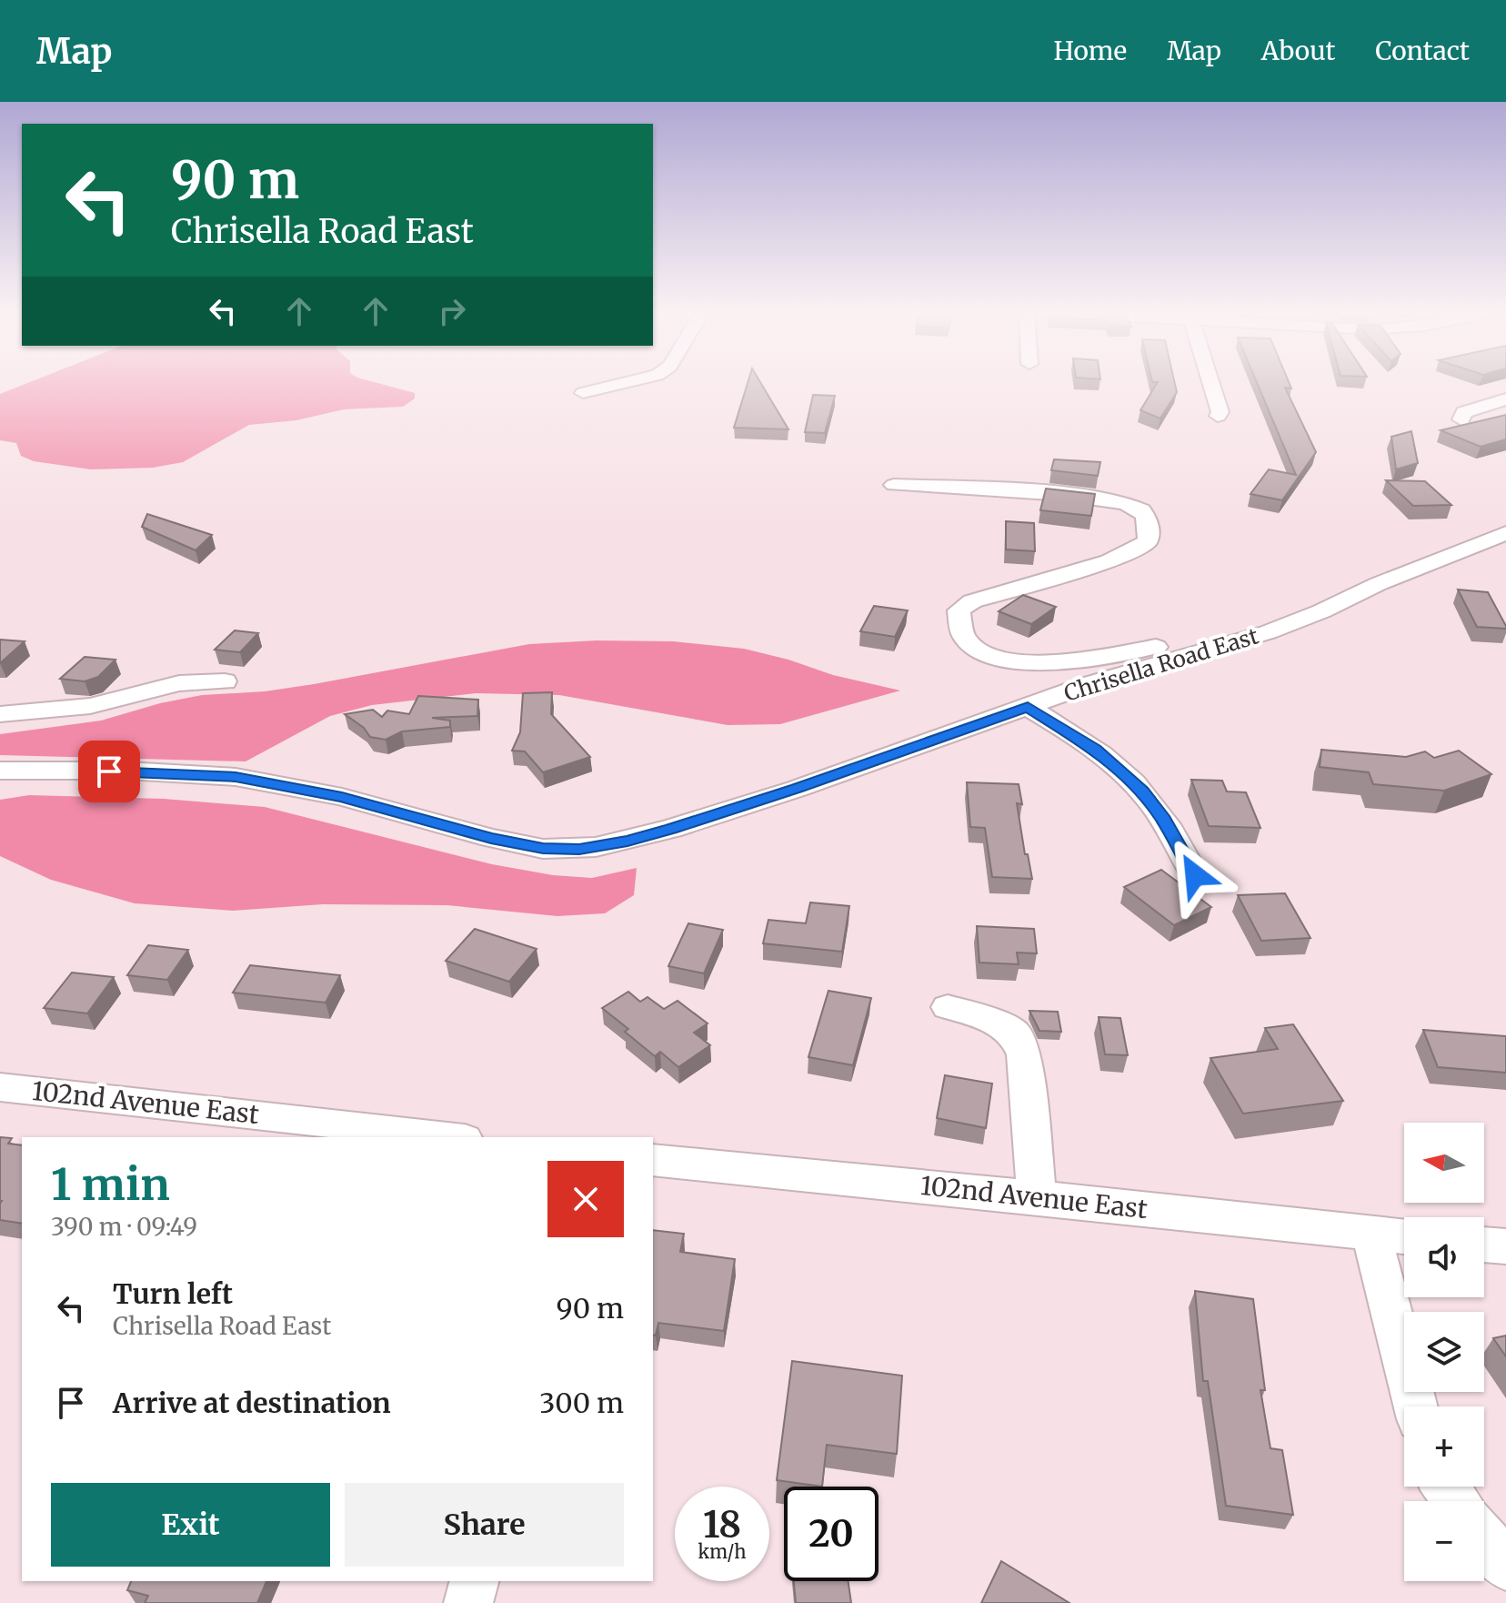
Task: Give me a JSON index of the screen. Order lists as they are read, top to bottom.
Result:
{
  "streets": {
    "street": ["Chrisella Road East", "102nd Avenue East"]
  },
  "north": "left",
  "page": {
    "header": "Map",
    "nav": [
      "Home",
      "Map",
      "About",
      "Contact"
    ],
    "turn": ["90 m", "Chrisella Road East"],
    "map_buttons": ["+", "−"],
    "heading": ["1 min", "390 m · 09:49"],
    "list": [
      {
        "name": "Turn left",
        "note": "Chrisella Road East",
        "value": "90 m"
      },
      {
        "name": "Arrive at destination",
        "value": "300 m"
      }
    ],
    "buttons": ["Exit", "Share"],
    "speed": "18 km/h",
    "limit": "20"
  }
}
